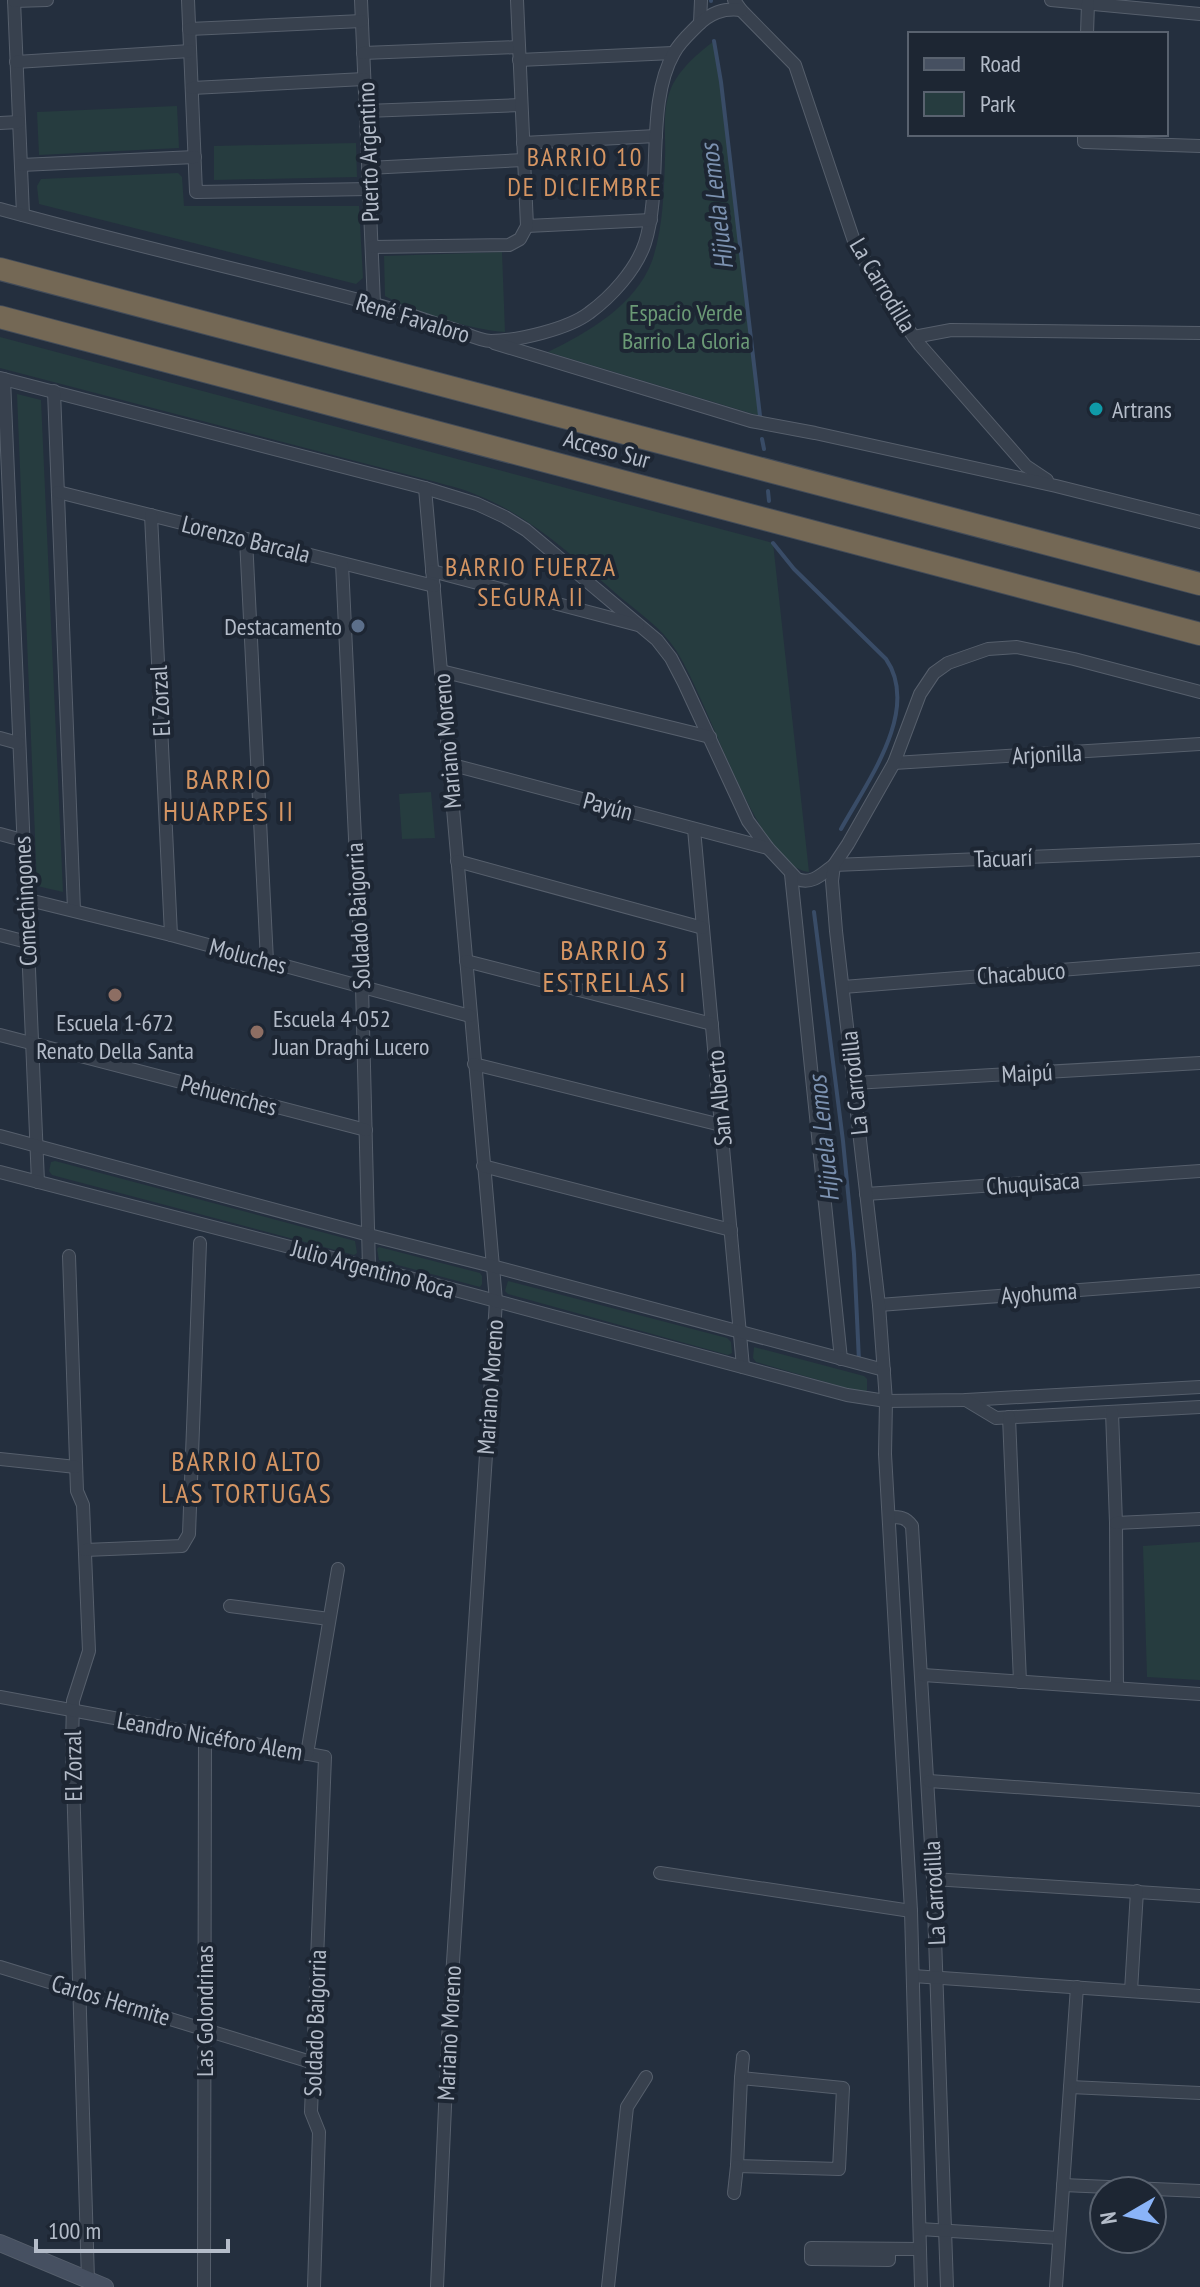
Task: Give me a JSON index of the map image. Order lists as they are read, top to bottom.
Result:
{
  "streets": {
    "highway": ["Acceso Sur"],
    "street": [
      "Puerto Argentino",
      "La Carrodilla",
      "René Favaloro",
      "Lorenzo Barcala",
      "El Zorzal",
      "Mariano Moreno",
      "Arjonilla",
      "Payún",
      "Tacuarí",
      "Comechingones",
      "Soldado Baigorria",
      "Moluches",
      "Chacabuco",
      "Maipú",
      "Pehuenches",
      "San Alberto",
      "Chuquisaca",
      "Julio Argentino Roca",
      "Ayohuma",
      "Leandro Nicéforo Alem",
      "Carlos Hermite",
      "Las Golondrinas"
    ]
  },
  "crossings": [
    ["Puerto Argentino", "René Favaloro"],
    ["La Carrodilla", "René Favaloro"],
    ["La Carrodilla", "Tacuarí"],
    ["La Carrodilla", "Chacabuco"],
    ["La Carrodilla", "Maipú"],
    ["La Carrodilla", "Chuquisaca"],
    ["La Carrodilla", "Julio Argentino Roca"],
    ["La Carrodilla", "Ayohuma"],
    ["Lorenzo Barcala", "El Zorzal"],
    ["Lorenzo Barcala", "Mariano Moreno"],
    ["Lorenzo Barcala", "Comechingones"],
    ["Lorenzo Barcala", "Soldado Baigorria"],
    ["El Zorzal", "Moluches"],
    ["El Zorzal", "Leandro Nicéforo Alem"],
    ["El Zorzal", "Carlos Hermite"],
    ["Mariano Moreno", "Payún"],
    ["Mariano Moreno", "Moluches"],
    ["Mariano Moreno", "Julio Argentino Roca"],
    ["Payún", "San Alberto"],
    ["Comechingones", "Moluches"],
    ["Comechingones", "Pehuenches"],
    ["Comechingones", "Julio Argentino Roca"],
    ["Soldado Baigorria", "Moluches"],
    ["Soldado Baigorria", "Pehuenches"],
    ["Soldado Baigorria", "Julio Argentino Roca"],
    ["Soldado Baigorria", "Leandro Nicéforo Alem"],
    ["Soldado Baigorria", "Carlos Hermite"],
    ["San Alberto", "Julio Argentino Roca"],
    ["Leandro Nicéforo Alem", "Las Golondrinas"],
    ["Carlos Hermite", "Las Golondrinas"]
  ],
  "districts": [
    "BARRIO 10 DE DICIEMBRE",
    "BARRIO FUERZA SEGURA II",
    "BARRIO HUARPES II",
    "BARRIO 3 ESTRELLAS I",
    "BARRIO ALTO LAS TORTUGAS"
  ],
  "water": ["Hijuela Lemos"],
  "parks": ["Espacio Verde Barrio La Gloria"],
  "places": [
    "Artrans",
    "Destacamento",
    "Escuela 1-672 Renato Della Santa",
    "Escuela 4-052 Juan Draghi Lucero"
  ],
  "legend": ["Road", "Park"],
  "scale_bar": "100 m",
  "north": "left"
}
